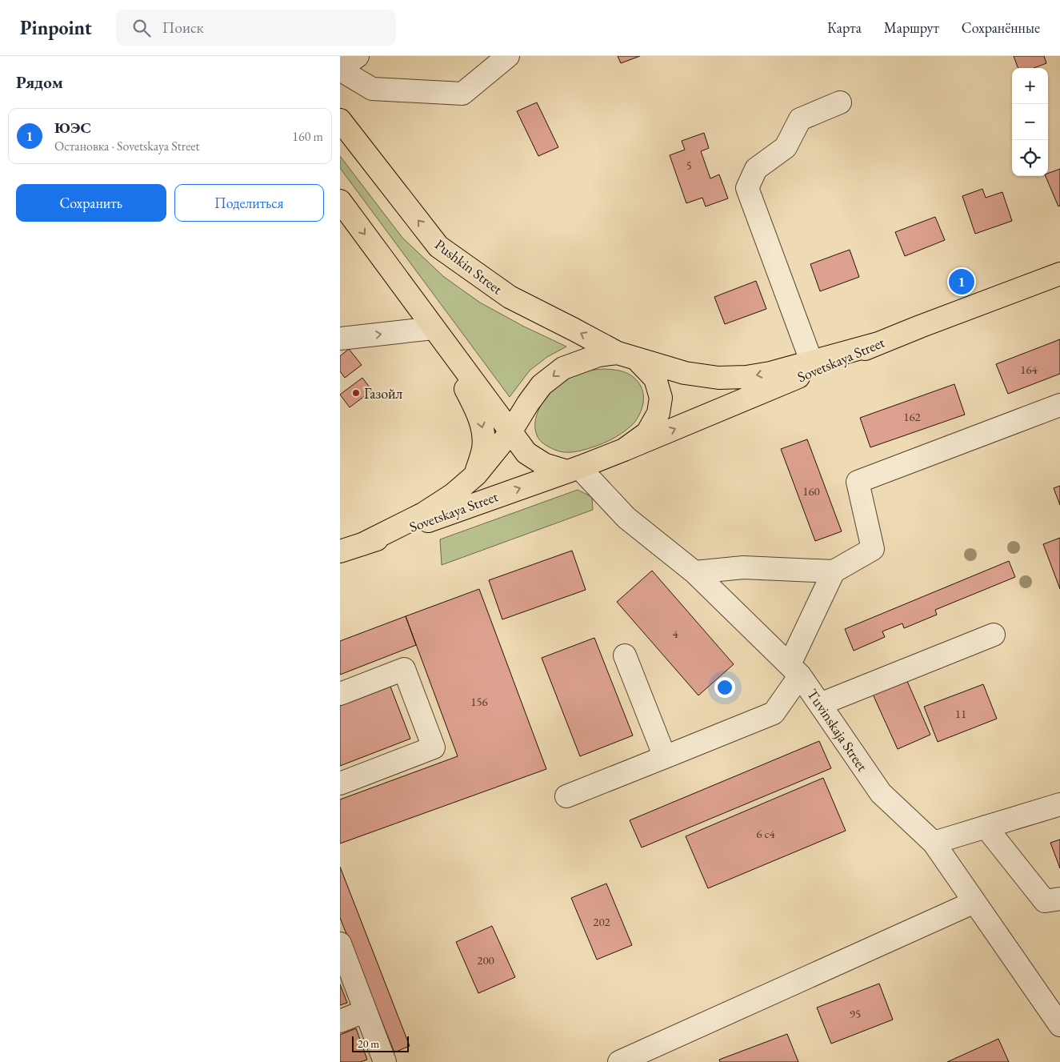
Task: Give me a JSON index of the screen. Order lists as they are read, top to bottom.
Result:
{
  "streets": {
    "main road": ["Pushkin Street", "Sovetskaya Street"],
    "street": ["Tuvinskaja Street"]
  },
  "crossings": [
    ["Pushkin Street", "Sovetskaya Street"],
    ["Pushkin Street", "Tuvinskaja Street"],
    ["Sovetskaya Street", "Tuvinskaja Street"]
  ],
  "one_way": ["Pushkin Street"],
  "places": ["Газойл"],
  "house_numbers": [
    "5",
    "164",
    "162",
    "160",
    "4",
    "156",
    "11",
    "6 с4",
    "202",
    "200",
    "95"
  ],
  "scale_bar": "20 m",
  "page": {
    "header": "Pinpoint",
    "search": "Поиск",
    "nav": ["Карта", "Маршрут", "Сохранённые"],
    "heading": "Рядом",
    "map_buttons": ["+", "−"],
    "list": [
      {
        "mark": "1",
        "name": "ЮЭС",
        "note": "Остановка · Sovetskaya Street",
        "value": "160 m"
      }
    ],
    "buttons": ["Сохранить", "Поделиться"],
    "pins": "1",
    "scale": "20 m"
  }
}
